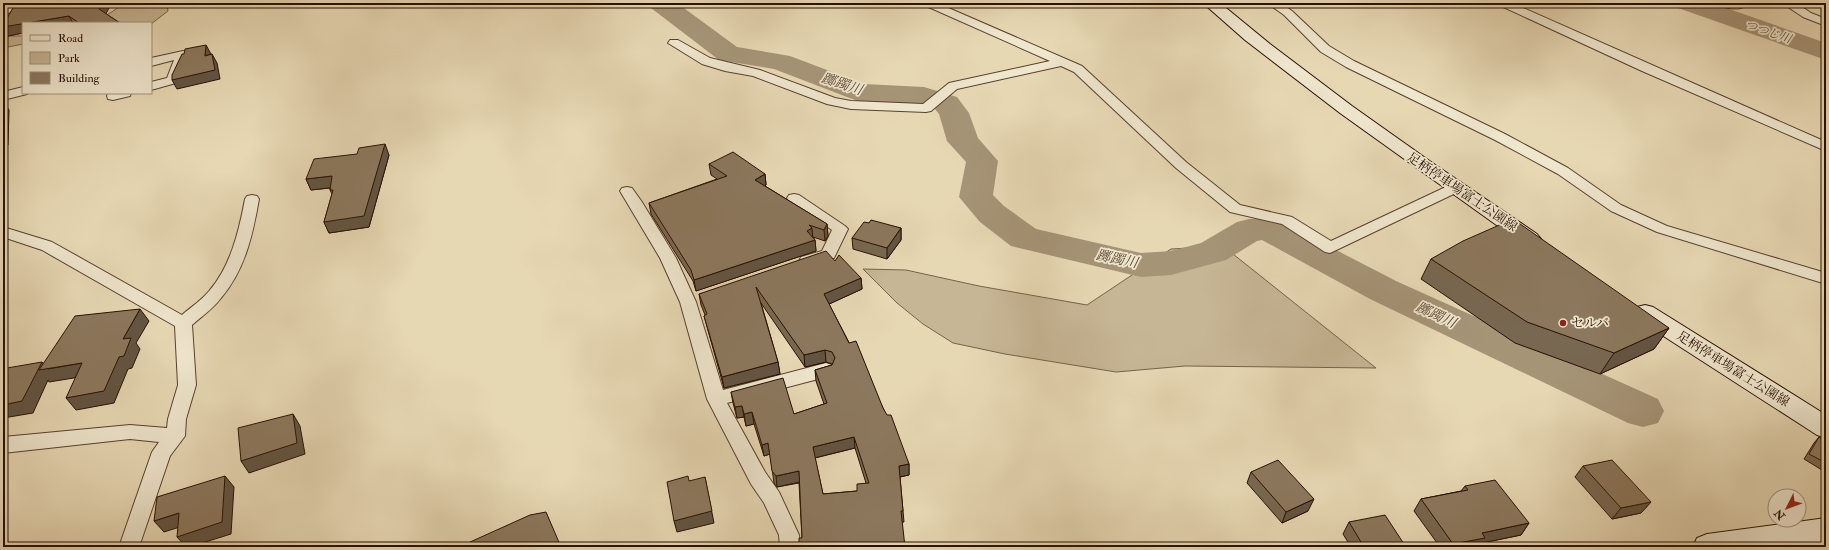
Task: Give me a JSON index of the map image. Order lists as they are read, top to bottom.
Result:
{
  "streets": {
    "main road": ["足柄停車場富士公園線"]
  },
  "water": ["つつじ川", "躑躅川"],
  "places": ["セルバ"],
  "legend": ["Road", "Park", "Building"],
  "north": "bottom left"
}
